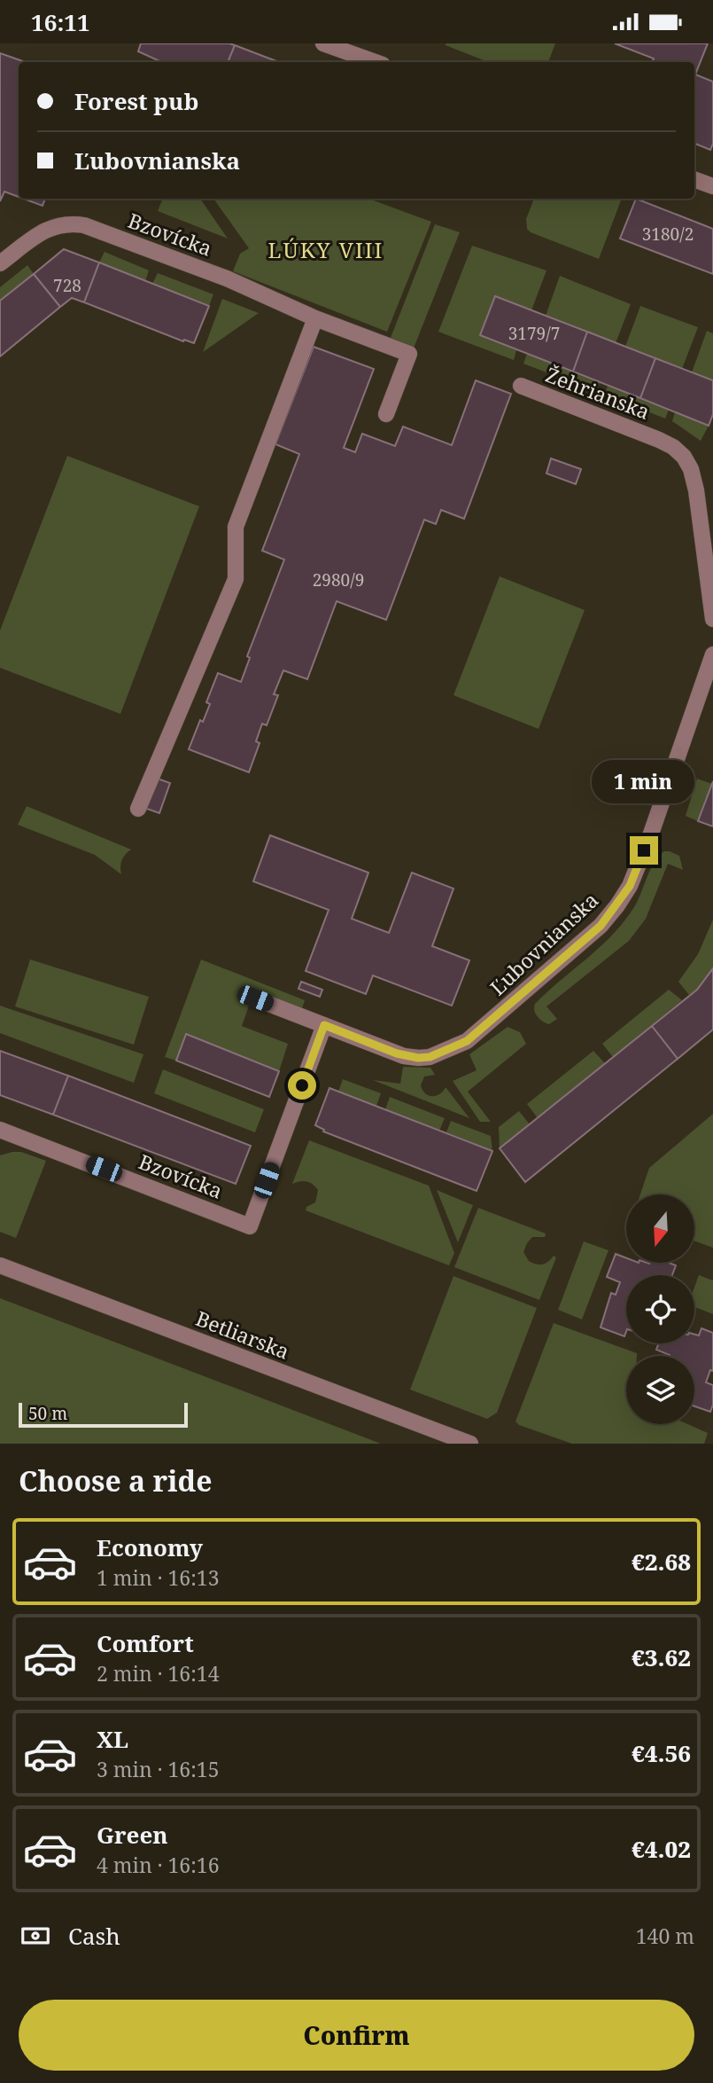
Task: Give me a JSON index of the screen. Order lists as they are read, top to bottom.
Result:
{
  "streets": {
    "street": [
      "Bzovícka",
      "Žehrianska",
      "Ľubovnianska",
      "Betliarska"
    ]
  },
  "crossings": [
    ["Bzovícka", "Ľubovnianska"]
  ],
  "districts": ["LÚKY VIII"],
  "house_numbers": [
    "3180/2",
    "728",
    "3179/7",
    "2980/9"
  ],
  "scale_bar": "50 m",
  "north": "bottom",
  "page": {
    "status": "16:11",
    "banner": ["Forest pub", "Ľubovnianska"],
    "bubble": "1 min",
    "scale": "50 m",
    "heading": "Choose a ride",
    "list": [
      {
        "name": "Economy",
        "note": "1 min · 16:13",
        "value": "€2.68"
      },
      {
        "name": "Comfort",
        "note": "2 min · 16:14",
        "value": "€3.62"
      },
      {
        "name": "XL",
        "note": "3 min · 16:15",
        "value": "€4.56"
      },
      {
        "name": "Green",
        "note": "4 min · 16:16",
        "value": "€4.02"
      }
    ],
    "pay": ["Cash", "140 m"],
    "buttons": "Confirm"
  }
}
